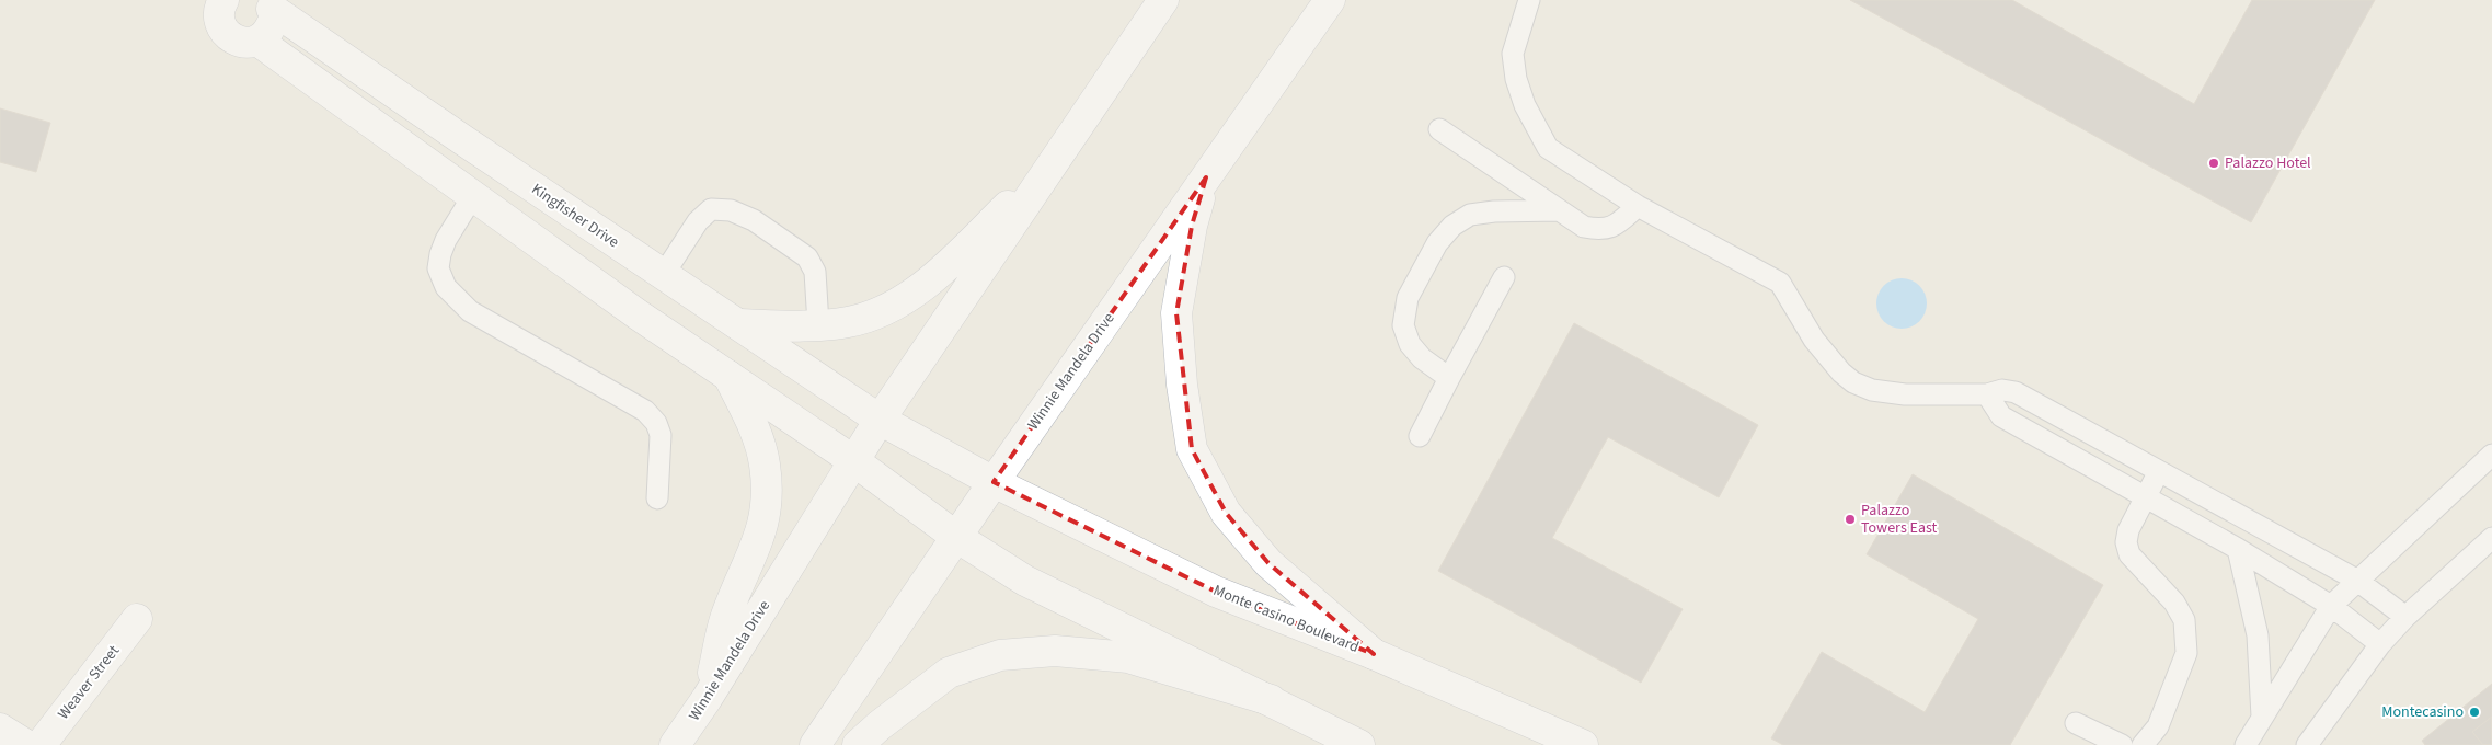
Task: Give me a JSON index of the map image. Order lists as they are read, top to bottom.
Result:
{
  "streets": {
    "main road": [
      "Kingfisher Drive",
      "Winnie Mandela Drive",
      "Monte Casino Boulevard",
      "Weaver Street"
    ]
  },
  "crossings": [
    ["Kingfisher Drive", "Winnie Mandela Drive"],
    ["Kingfisher Drive", "Monte Casino Boulevard"],
    ["Winnie Mandela Drive", "Monte Casino Boulevard"]
  ],
  "places": ["Palazzo Hotel", "Palazzo Towers East", "Montecasino"]
}
